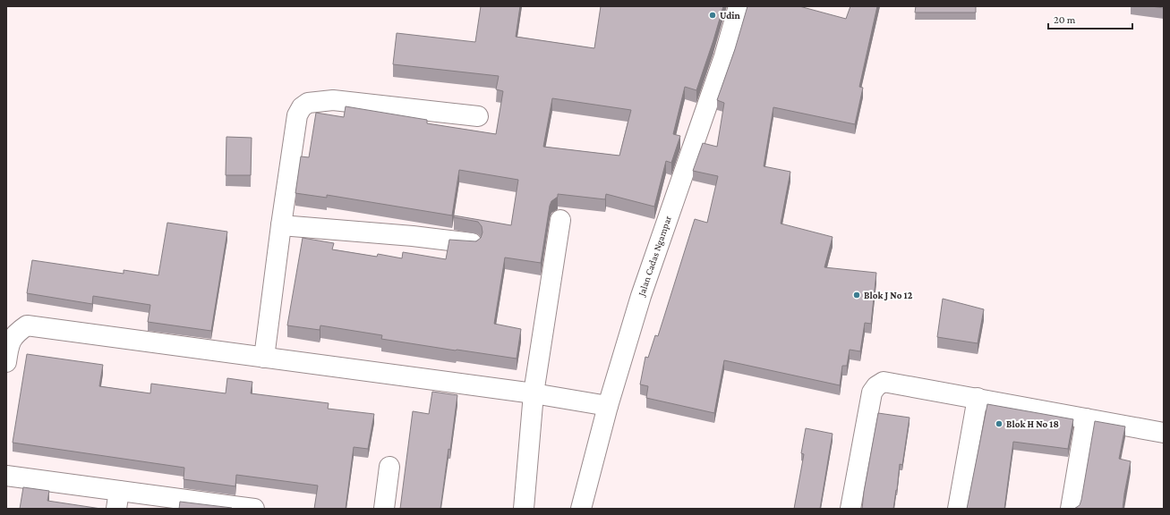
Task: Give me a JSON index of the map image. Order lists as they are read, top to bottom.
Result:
{
  "streets": {
    "street": ["Jalan Cadas Ngampar"]
  },
  "places": ["Udin", "Blok J No 12", "Blok H No 18"],
  "scale_bar": "20 m"
}
